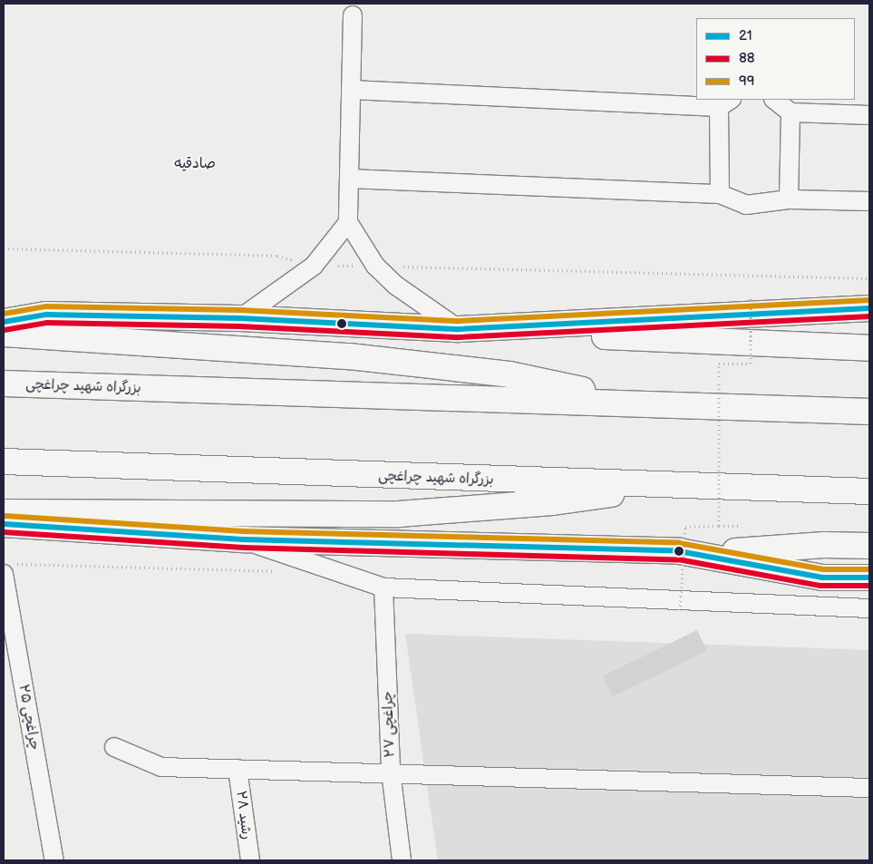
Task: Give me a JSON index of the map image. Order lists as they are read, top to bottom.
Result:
{
  "streets": {
    "main road": ["بزرگراه شهید چراغچی"],
    "street": ["چراغچی ۲۵", "چراغچی ۲۷", "رشید ۲۸"]
  },
  "districts": ["صادقیه"],
  "lines": ["transit line 99", "transit line 21", "transit line 88"],
  "legend": ["21", "88", "99"]
}
